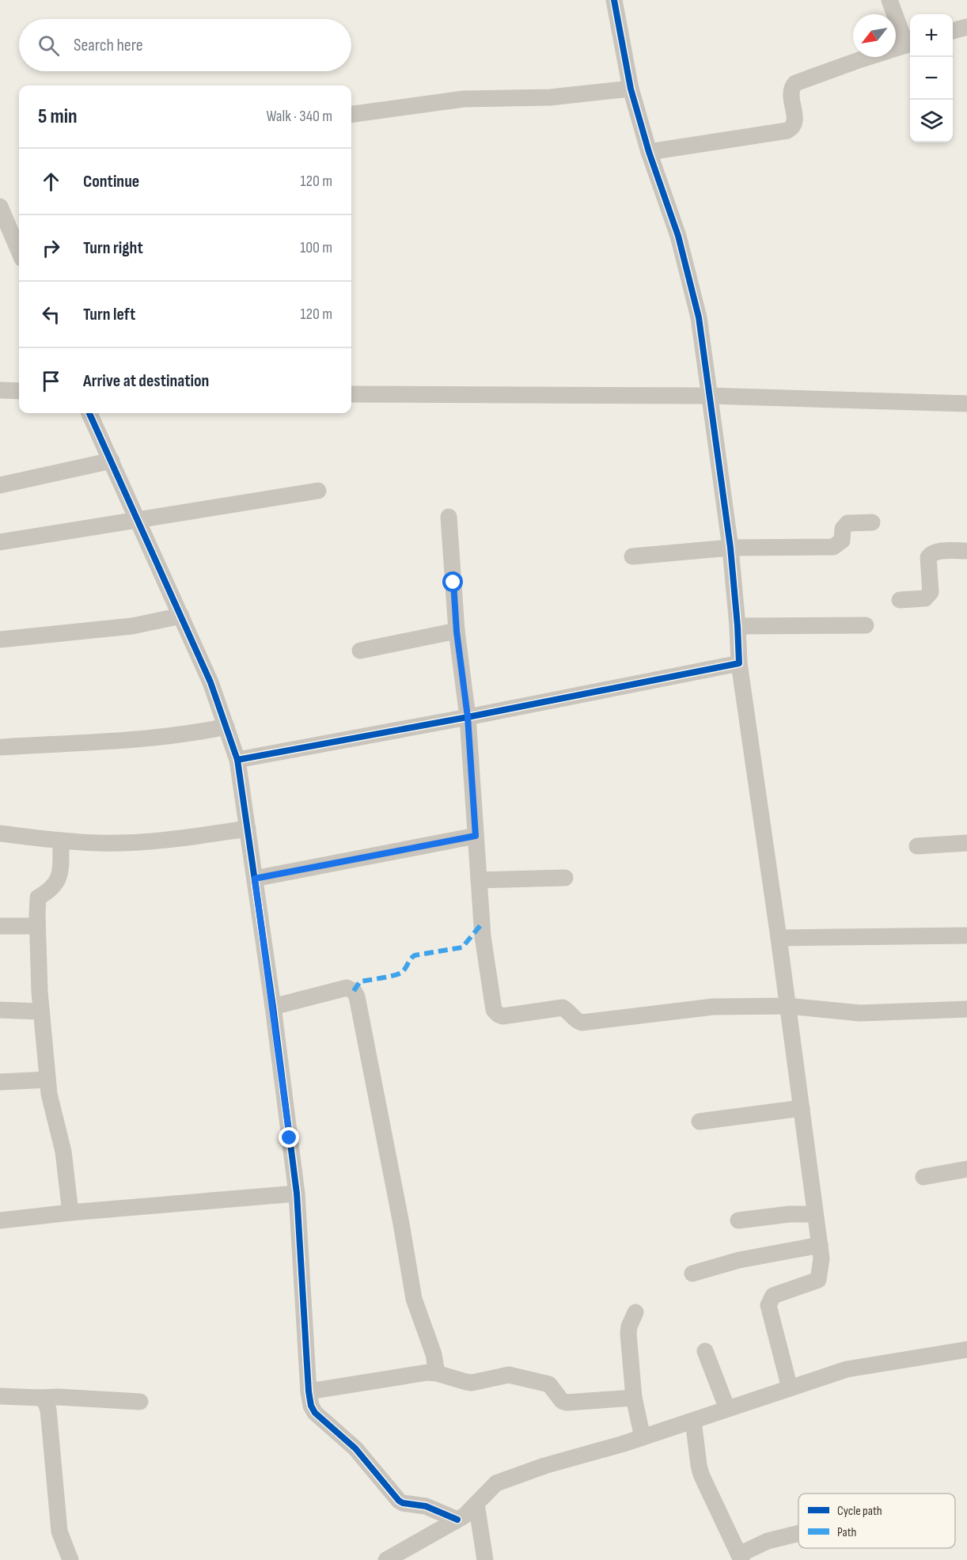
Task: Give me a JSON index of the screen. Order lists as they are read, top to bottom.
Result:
{
  "legend": ["Cycle path", "Path"],
  "north": "bottom left",
  "page": {
    "map_buttons": ["+", "−"],
    "search": "Search here",
    "heading": ["5 min", "Walk · 340 m"],
    "list": [
      ["Continue", "120 m"],
      ["Turn right", "100 m"],
      ["Turn left", "120 m"],
      "Arrive at destination"
    ]
  }
}
